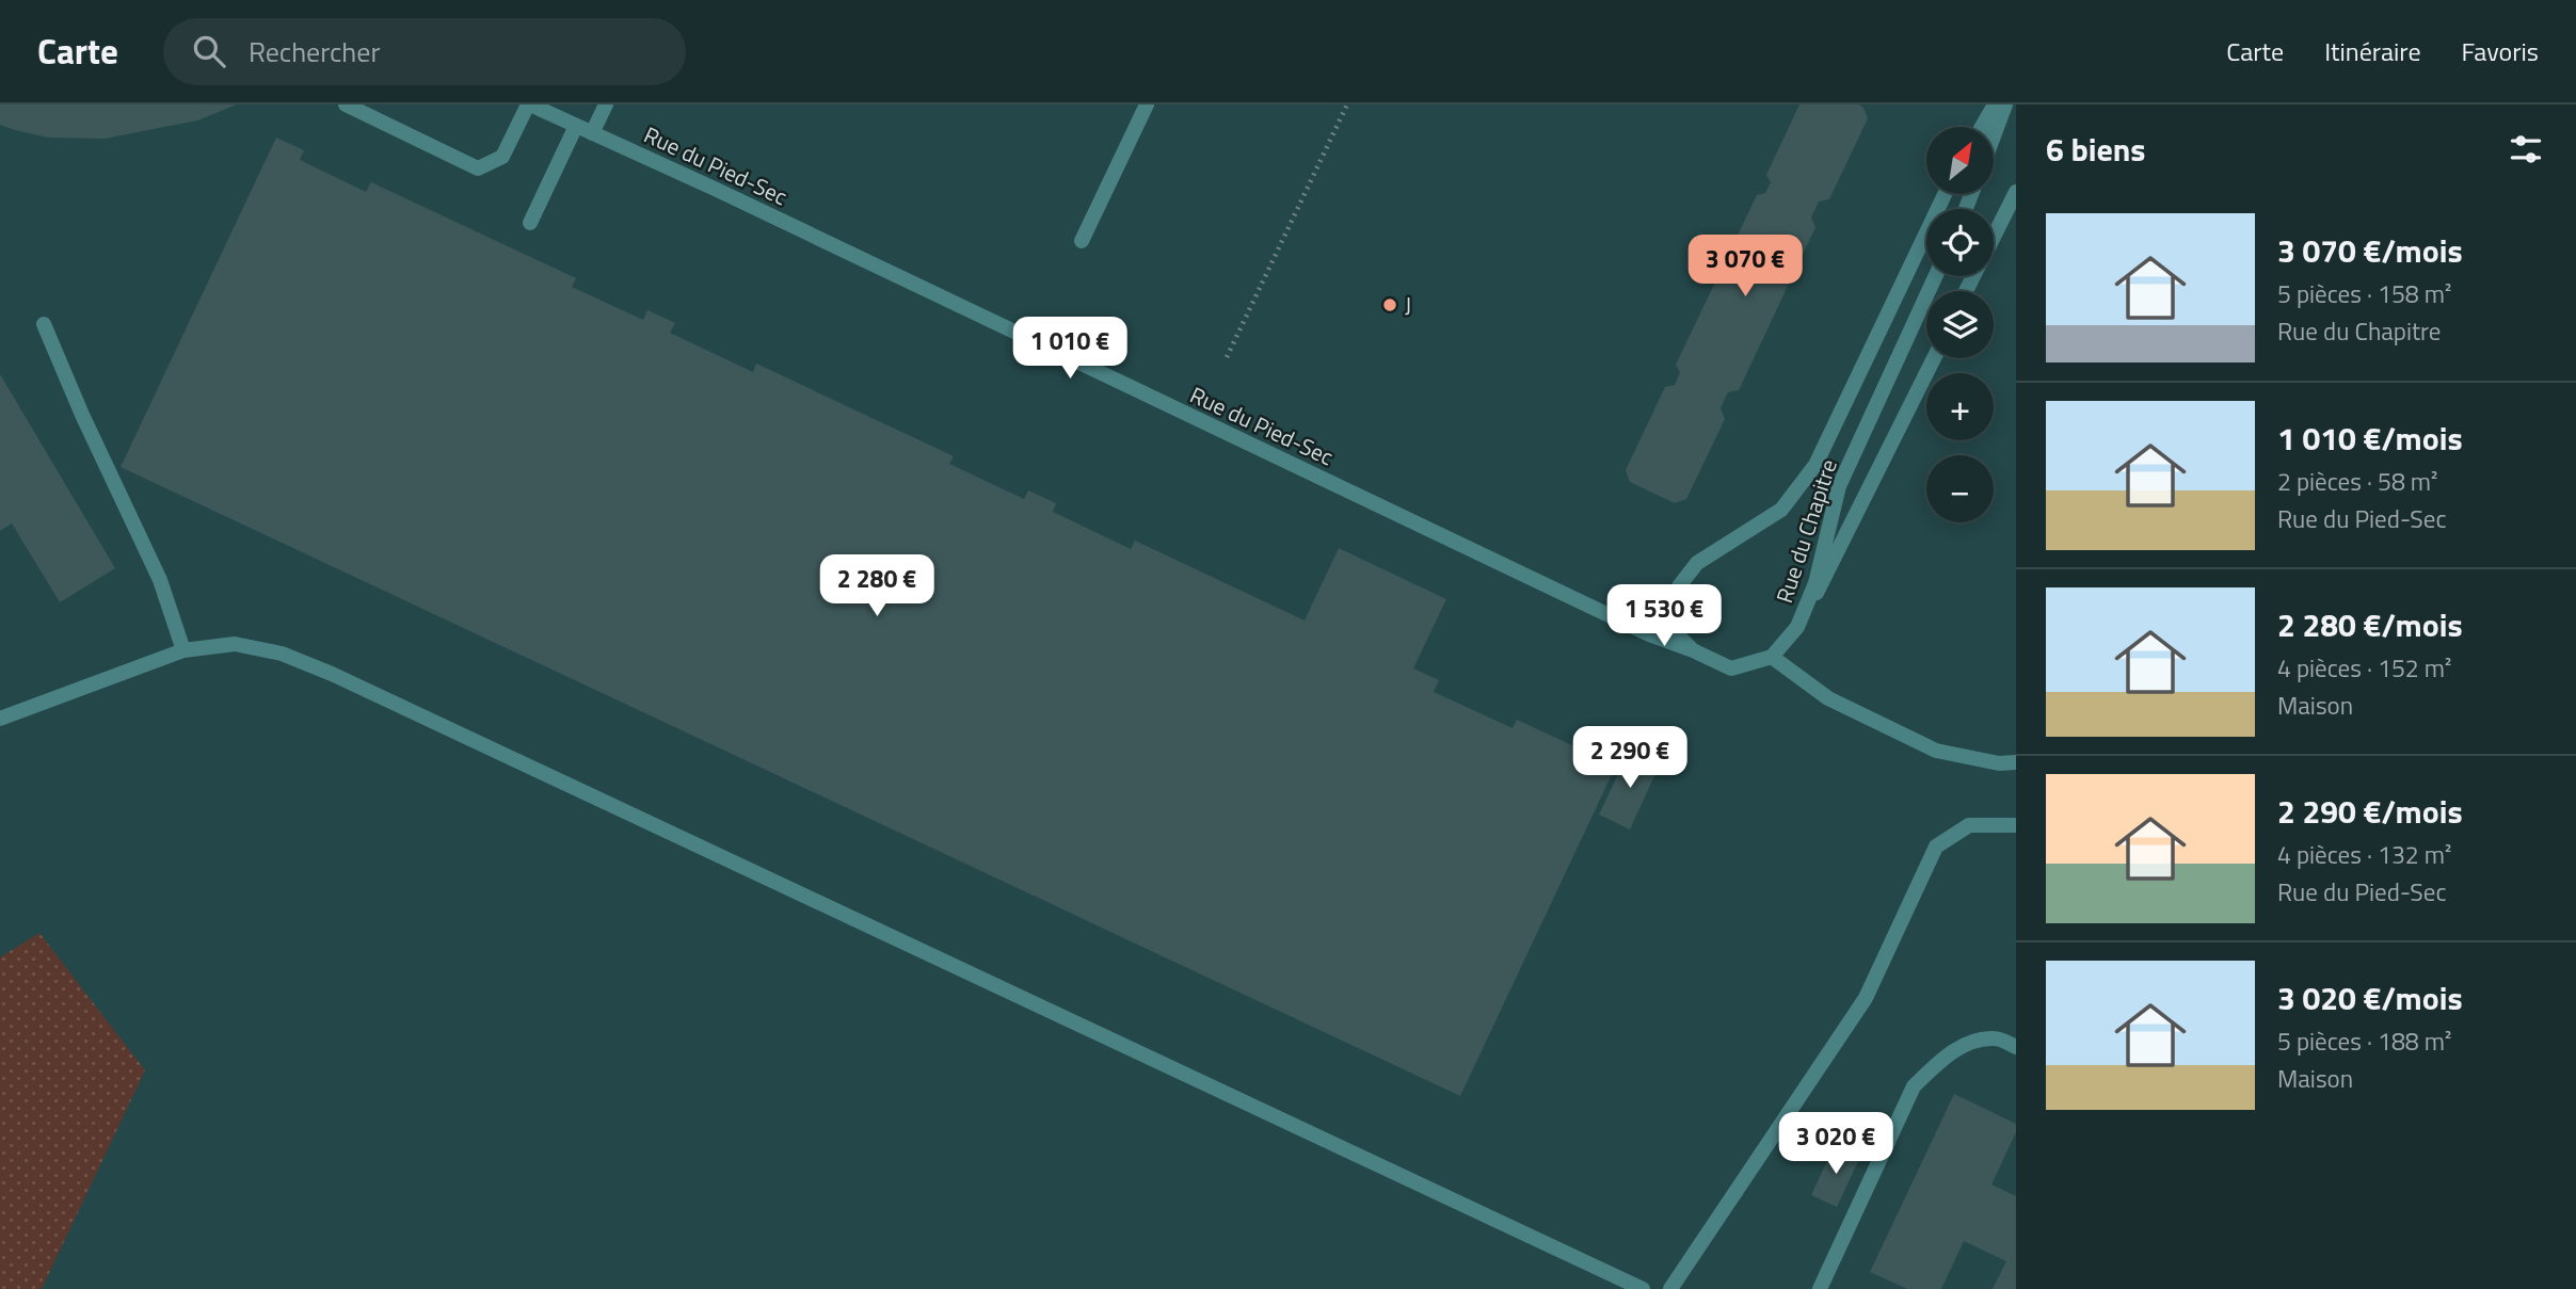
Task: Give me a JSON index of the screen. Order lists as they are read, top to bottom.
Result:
{
  "streets": {
    "street": ["Rue du Pied-Sec", "Rue du Chapitre"]
  },
  "crossings": [
    ["Rue du Pied-Sec", "Rue du Chapitre"]
  ],
  "places": ["J"],
  "north": "top right",
  "page": {
    "header": "Carte",
    "search": "Rechercher",
    "nav": ["Carte", "Itinéraire", "Favoris"],
    "heading": "6 biens",
    "map_buttons": ["+", "−"],
    "list": [
      {
        "name": "3 070 €/mois",
        "note": "5 pièces · 158 m² · Rue du Chapitre"
      },
      {
        "name": "1 010 €/mois",
        "note": "2 pièces · 58 m² · Rue du Pied-Sec"
      },
      {
        "name": "2 280 €/mois",
        "note": "4 pièces · 152 m² · Maison"
      },
      {
        "name": "2 290 €/mois",
        "note": "4 pièces · 132 m² · Rue du Pied-Sec"
      },
      {
        "name": "3 020 €/mois",
        "note": "5 pièces · 188 m² · Maison"
      }
    ],
    "price": [
      "3 070 €",
      "1 010 €",
      "2 280 €",
      "1 530 €",
      "2 290 €",
      "3 020 €"
    ]
  }
}
